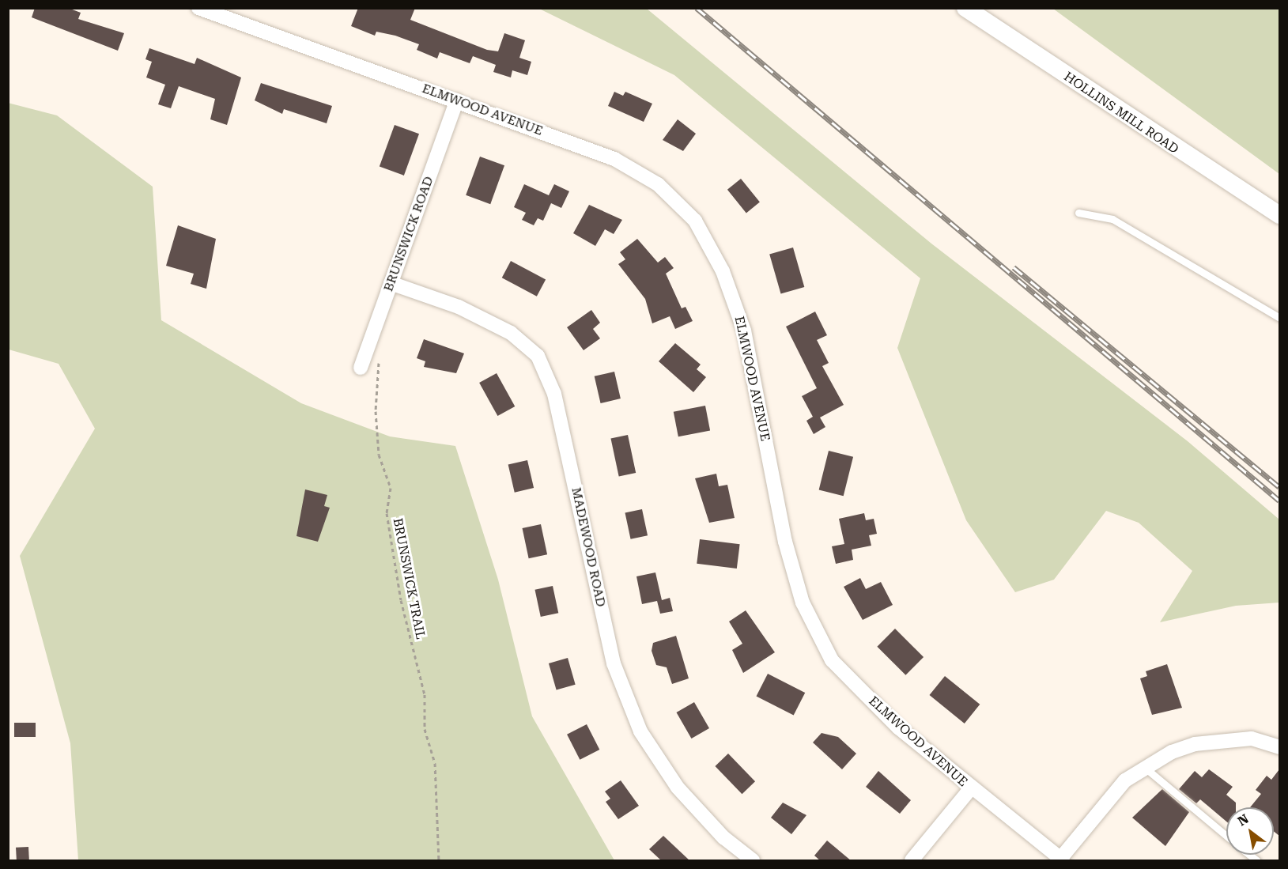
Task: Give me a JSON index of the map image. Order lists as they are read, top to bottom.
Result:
{
  "streets": {
    "street": [
      "ELMWOOD AVENUE",
      "HOLLINS MILL ROAD",
      "BRUNSWICK ROAD",
      "MADEWOOD ROAD"
    ],
    "path": ["BRUNSWICK TRAIL"]
  },
  "crossings": [
    ["ELMWOOD AVENUE", "BRUNSWICK ROAD"],
    ["BRUNSWICK ROAD", "MADEWOOD ROAD"]
  ],
  "north": "top left"
}
